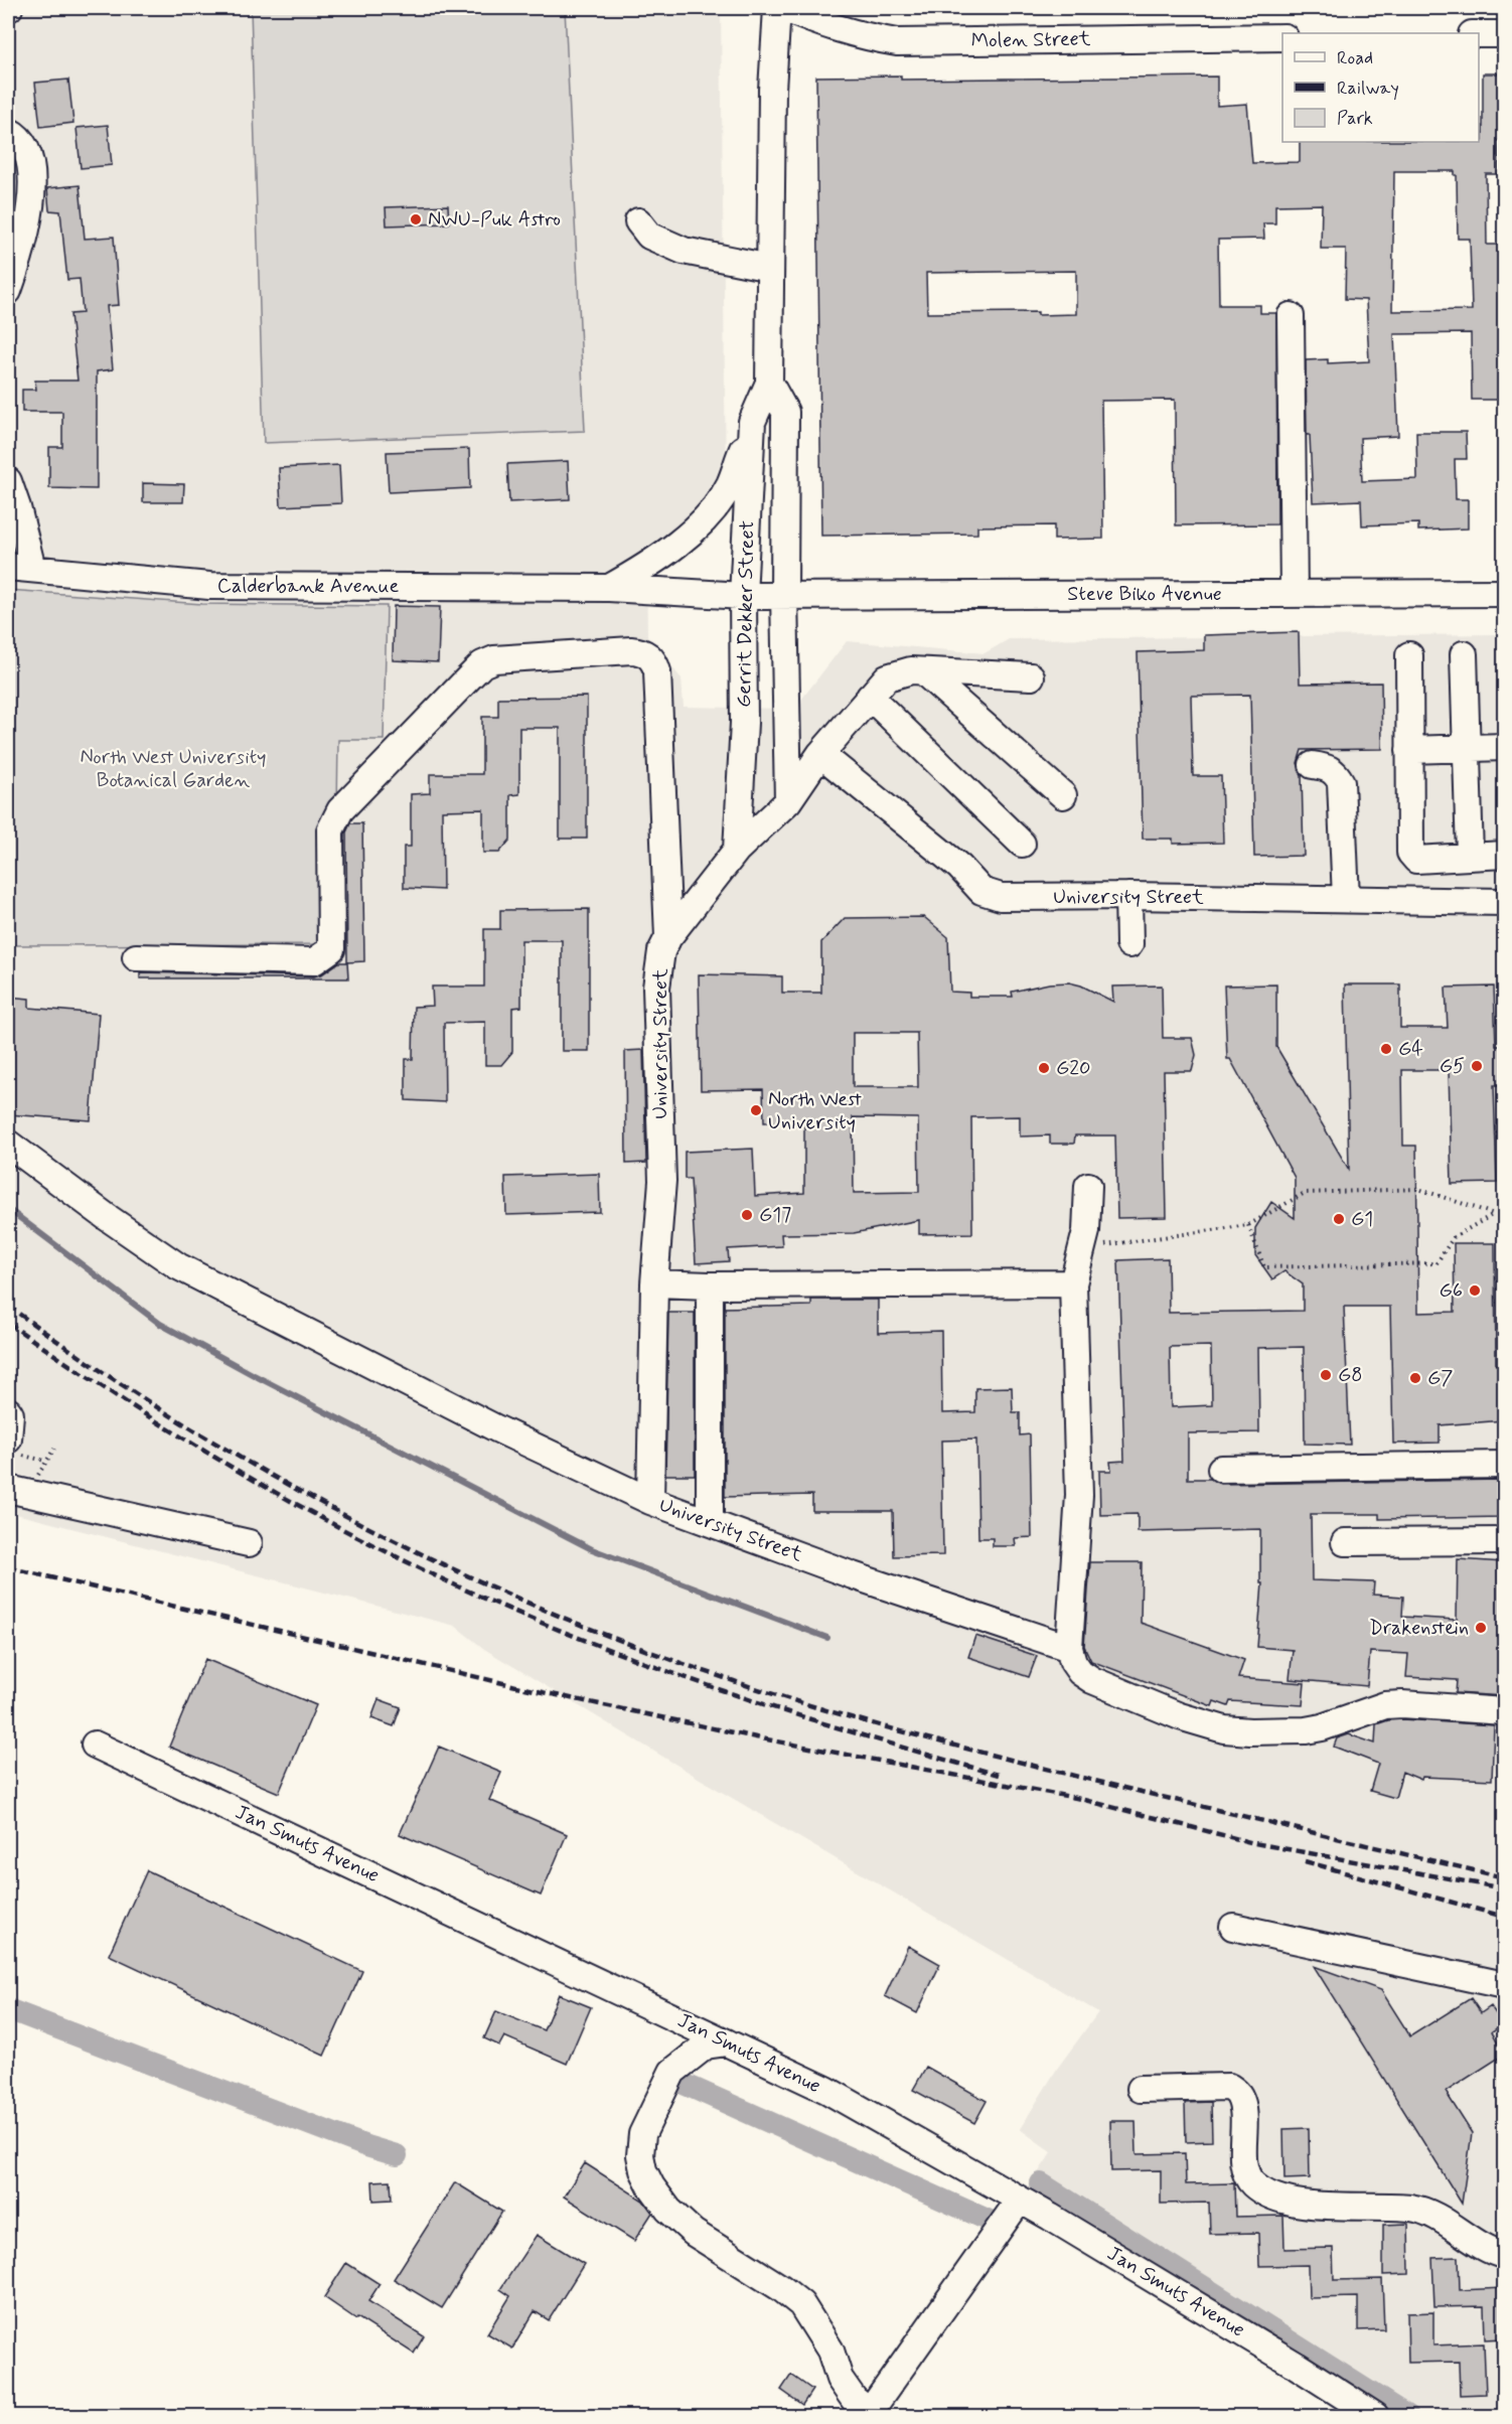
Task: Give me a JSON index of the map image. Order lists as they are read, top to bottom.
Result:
{
  "streets": {
    "street": [
      "Molen Street",
      "Calderbank Avenue",
      "Steve Biko Avenue",
      "Gerrit Dekker Street",
      "University Street",
      "Jan Smuts Avenue"
    ]
  },
  "crossings": [
    ["Calderbank Avenue", "Steve Biko Avenue"],
    ["Calderbank Avenue", "Gerrit Dekker Street"],
    ["Steve Biko Avenue", "Gerrit Dekker Street"],
    ["Gerrit Dekker Street", "University Street"]
  ],
  "parks": ["North West University Botanical Garden"],
  "places": [
    "NWU-Puk Astro",
    "G4",
    "G5",
    "G20",
    "North West University",
    "G17",
    "G1",
    "G6",
    "G8",
    "G7",
    "Drakenstein"
  ],
  "legend": ["Road", "Railway", "Park"]
}
